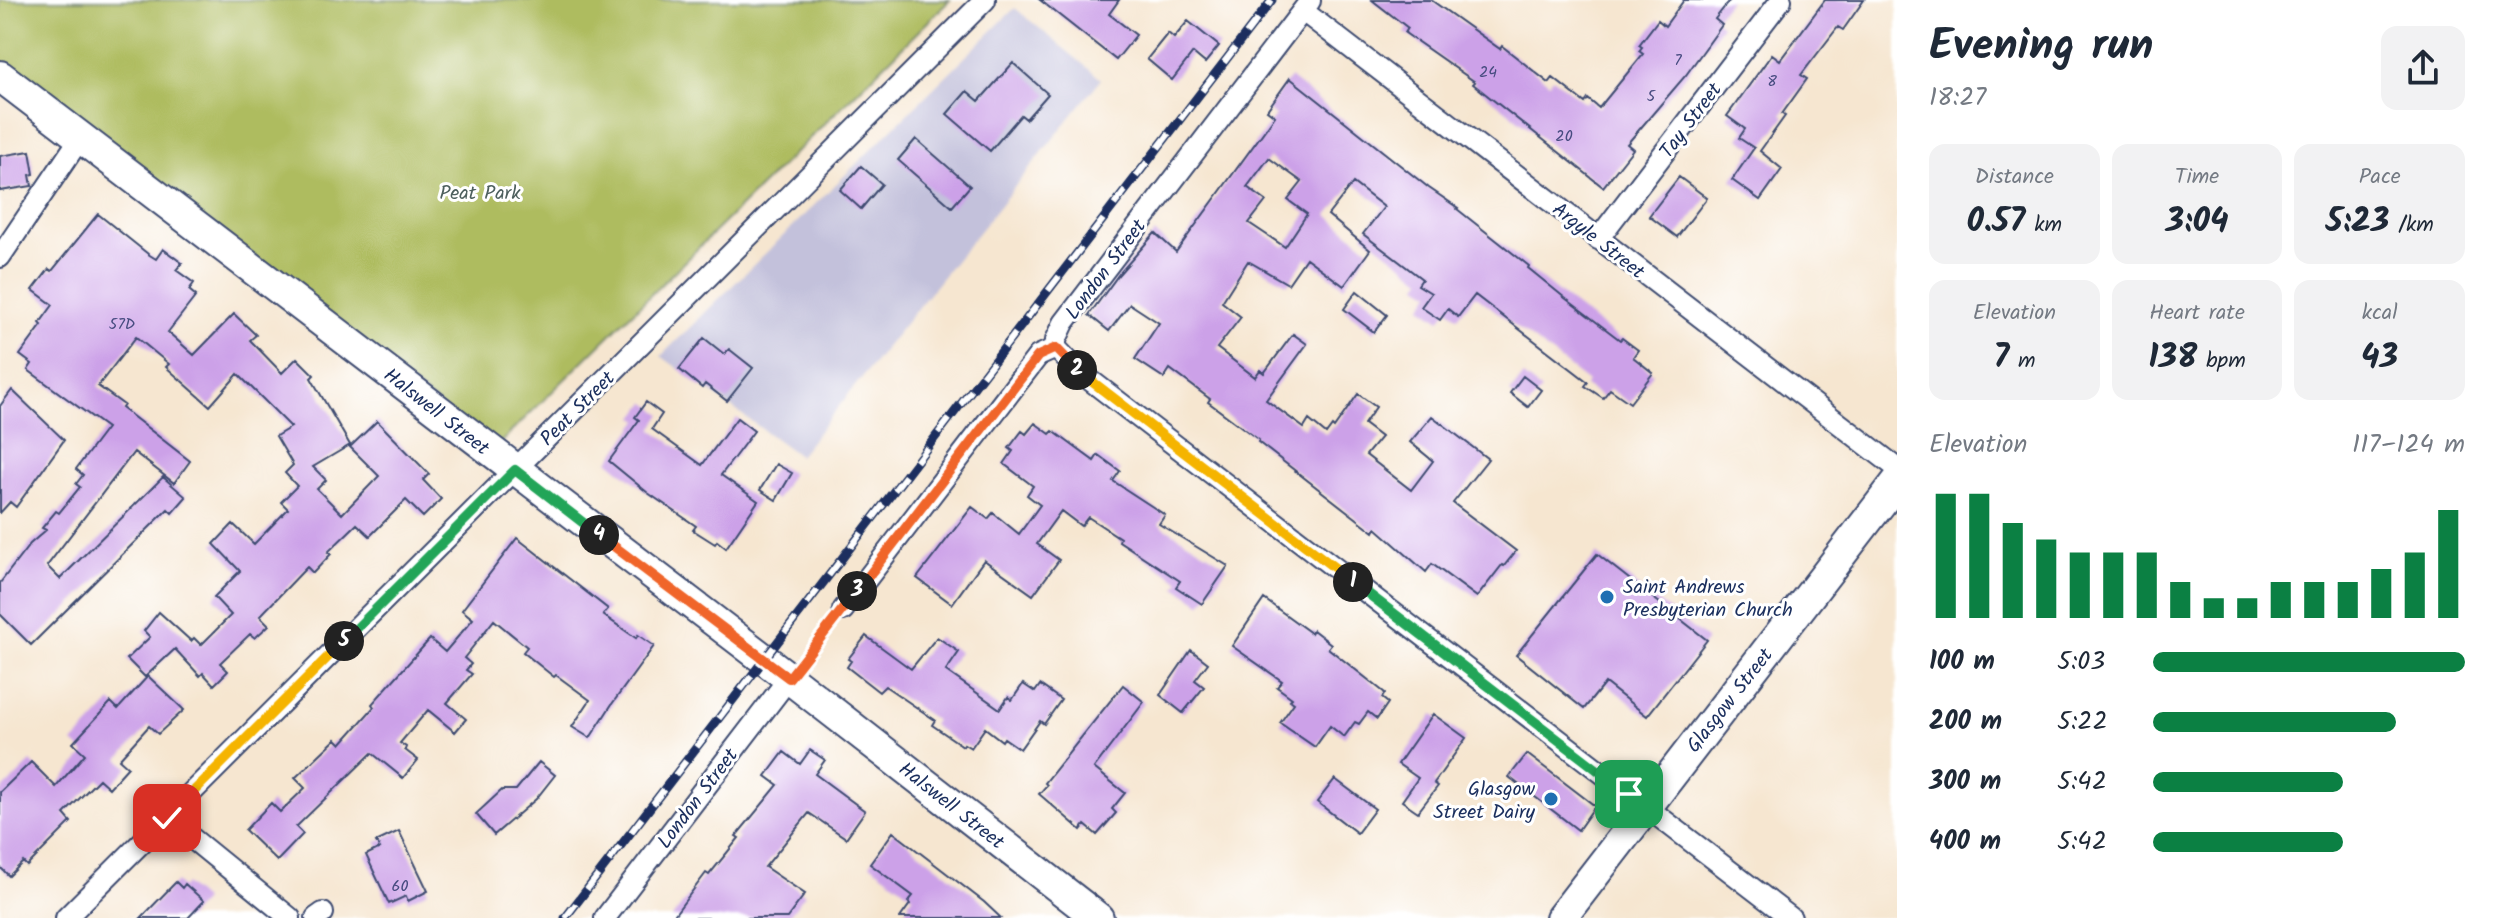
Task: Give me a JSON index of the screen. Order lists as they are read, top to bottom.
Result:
{
  "streets": {
    "street": [
      "Tay Street",
      "Argyle Street",
      "London Street",
      "Peat Street",
      "Halswell Street",
      "Glasgow Street"
    ]
  },
  "crossings": [
    ["Tay Street", "Argyle Street"],
    ["Argyle Street", "London Street"],
    ["London Street", "Halswell Street"],
    ["Peat Street", "Halswell Street"]
  ],
  "parks": ["Peat Park"],
  "places": ["Saint Andrews Presbyterian Church", "Glasgow Street Dairy"],
  "house_numbers": [
    "7",
    "24",
    "8",
    "5",
    "20",
    "57D",
    "60"
  ],
  "page": {
    "heading": ["Evening run", "18:27"],
    "stats": [
      ["Distance", "0.57 km"],
      ["Time", "3:04"],
      ["Pace", "5:23 /km"],
      ["Elevation", "7 m"],
      ["Heart rate", "138 bpm"],
      ["kcal", "43"]
    ],
    "pins": [
      "2",
      "4",
      "1",
      "3",
      "5"
    ],
    "chart": ["Elevation", "117–124 m"],
    "list": [
      {
        "name": "100 m",
        "note": "5:03"
      },
      {
        "name": "200 m",
        "note": "5:22"
      },
      {
        "name": "300 m",
        "note": "5:42"
      },
      {
        "name": "400 m",
        "note": "5:42"
      }
    ]
  }
}
